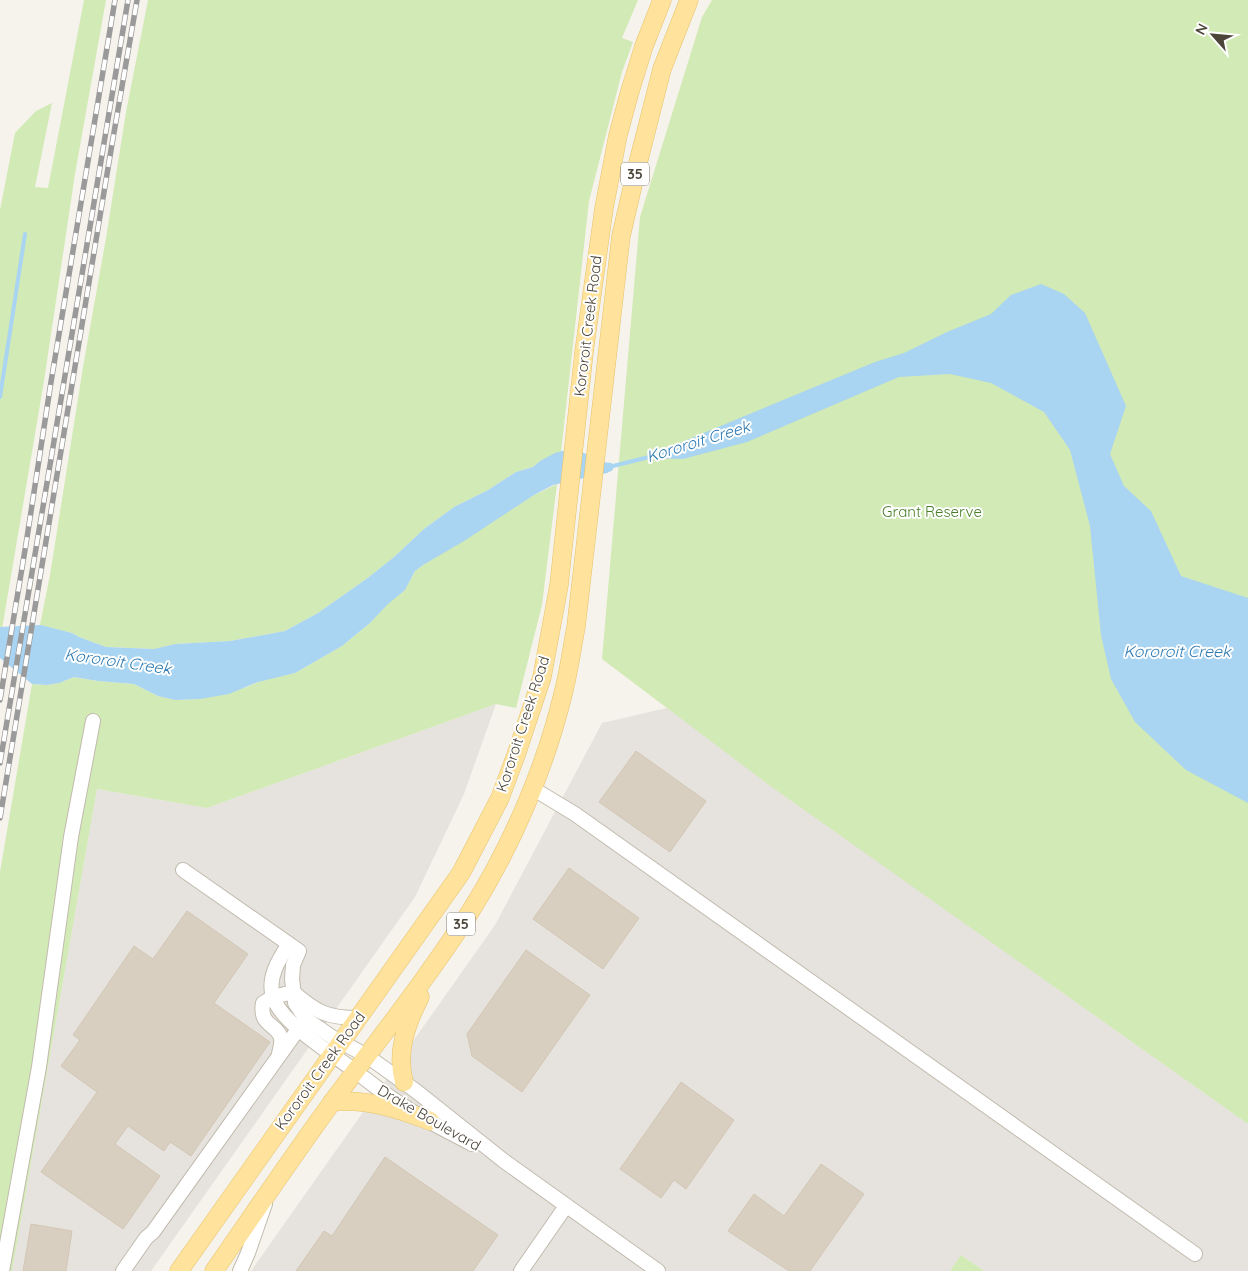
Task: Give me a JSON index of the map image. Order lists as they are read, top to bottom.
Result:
{
  "streets": {
    "main road": ["35", "Kororoit Creek Road"],
    "street": ["Drake Boulevard"]
  },
  "crossings": [
    ["Kororoit Creek Road", "Drake Boulevard"]
  ],
  "water": ["Kororoit Creek"],
  "parks": ["Grant Reserve"],
  "north": "top left"
}
